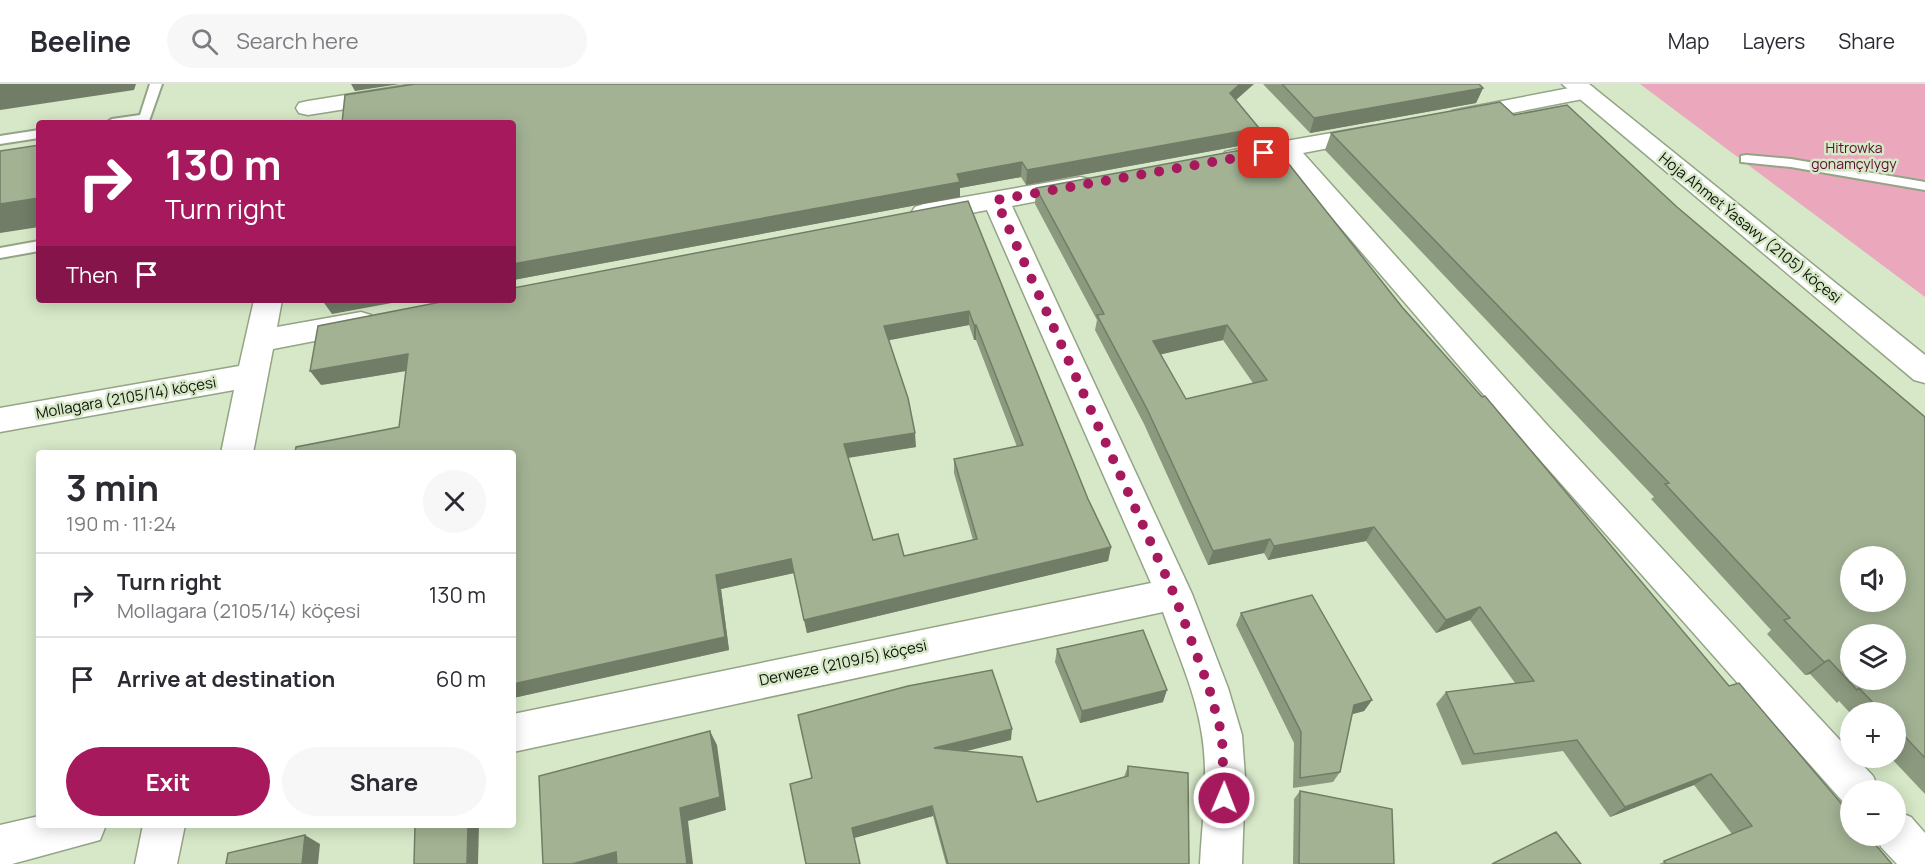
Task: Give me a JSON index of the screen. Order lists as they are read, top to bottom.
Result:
{
  "streets": {
    "street": ["Hoja Ahmet Ýasawy (2105) köçesi", "Mollagara (2105/14) köçesi", "Derweze (2109/5) köçesi"]
  },
  "parks": ["Hitrowka gonamçylygy"],
  "page": {
    "header": "Beeline",
    "search": "Search here",
    "nav": ["Map", "Layers", "Share"],
    "turn": ["130 m", "Turn right"],
    "then": "Then",
    "heading": ["3 min", "190 m · 11:24"],
    "map_buttons": ["+", "−"],
    "list": [
      {
        "name": "Turn right",
        "note": "Mollagara (2105/14) köçesi",
        "value": "130 m"
      },
      {
        "name": "Arrive at destination",
        "value": "60 m"
      }
    ],
    "buttons": ["Exit", "Share"]
  }
}
